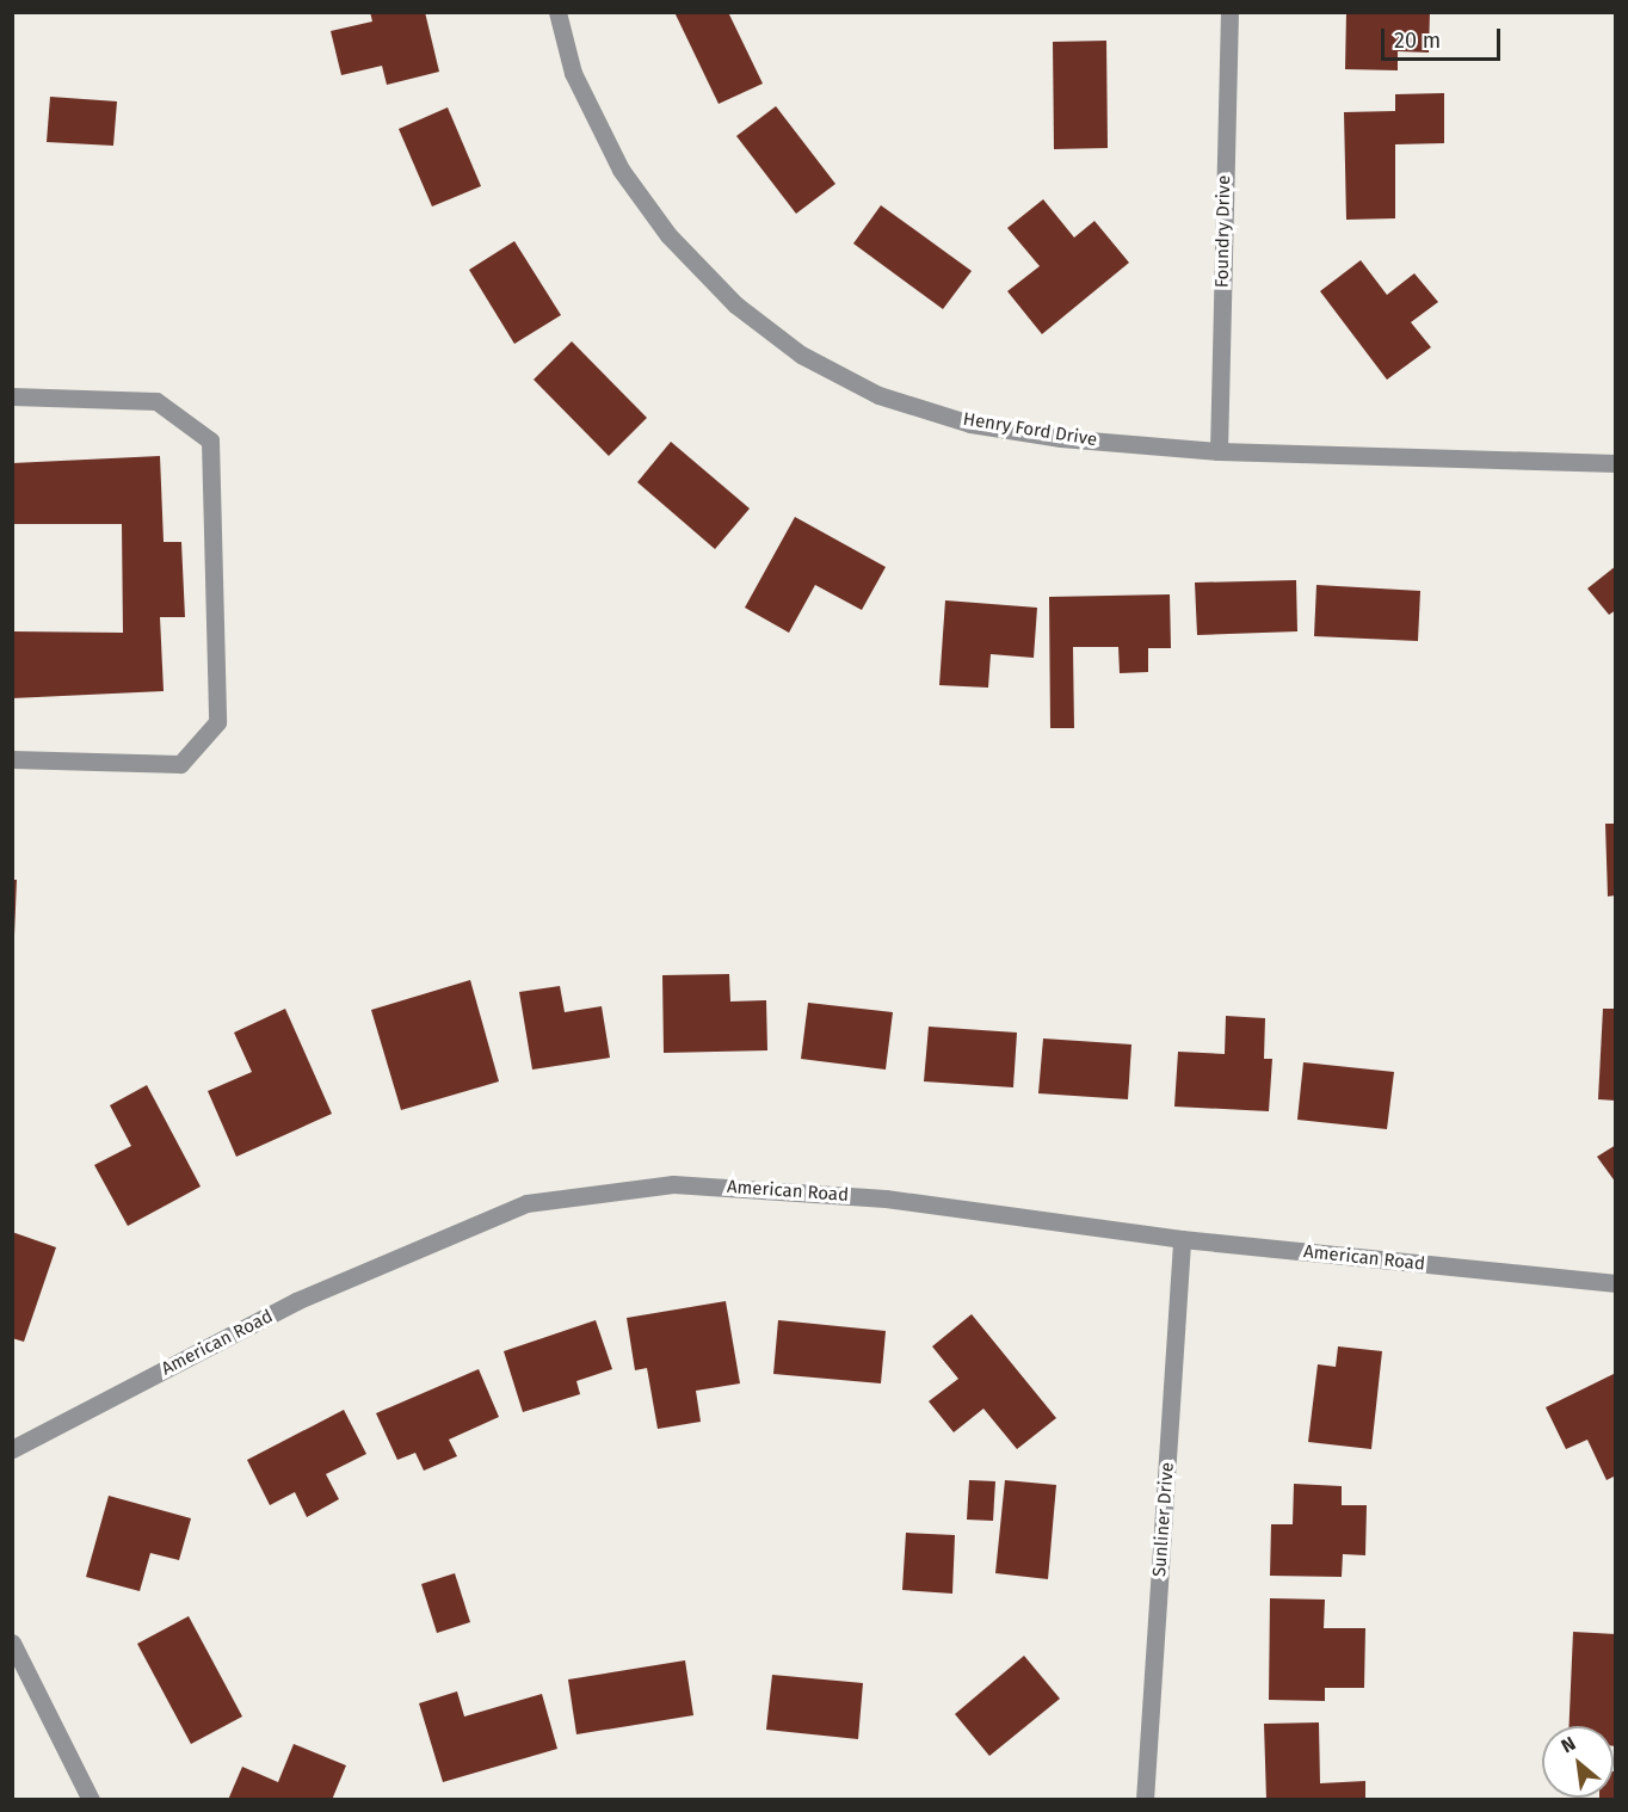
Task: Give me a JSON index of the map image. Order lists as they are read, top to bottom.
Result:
{
  "streets": {
    "street": [
      "Foundry Drive",
      "Henry Ford Drive",
      "American Road",
      "Sunliner Drive"
    ]
  },
  "crossings": [
    ["Foundry Drive", "Henry Ford Drive"],
    ["American Road", "Sunliner Drive"]
  ],
  "scale_bar": "20 m",
  "north": "top left"
}
